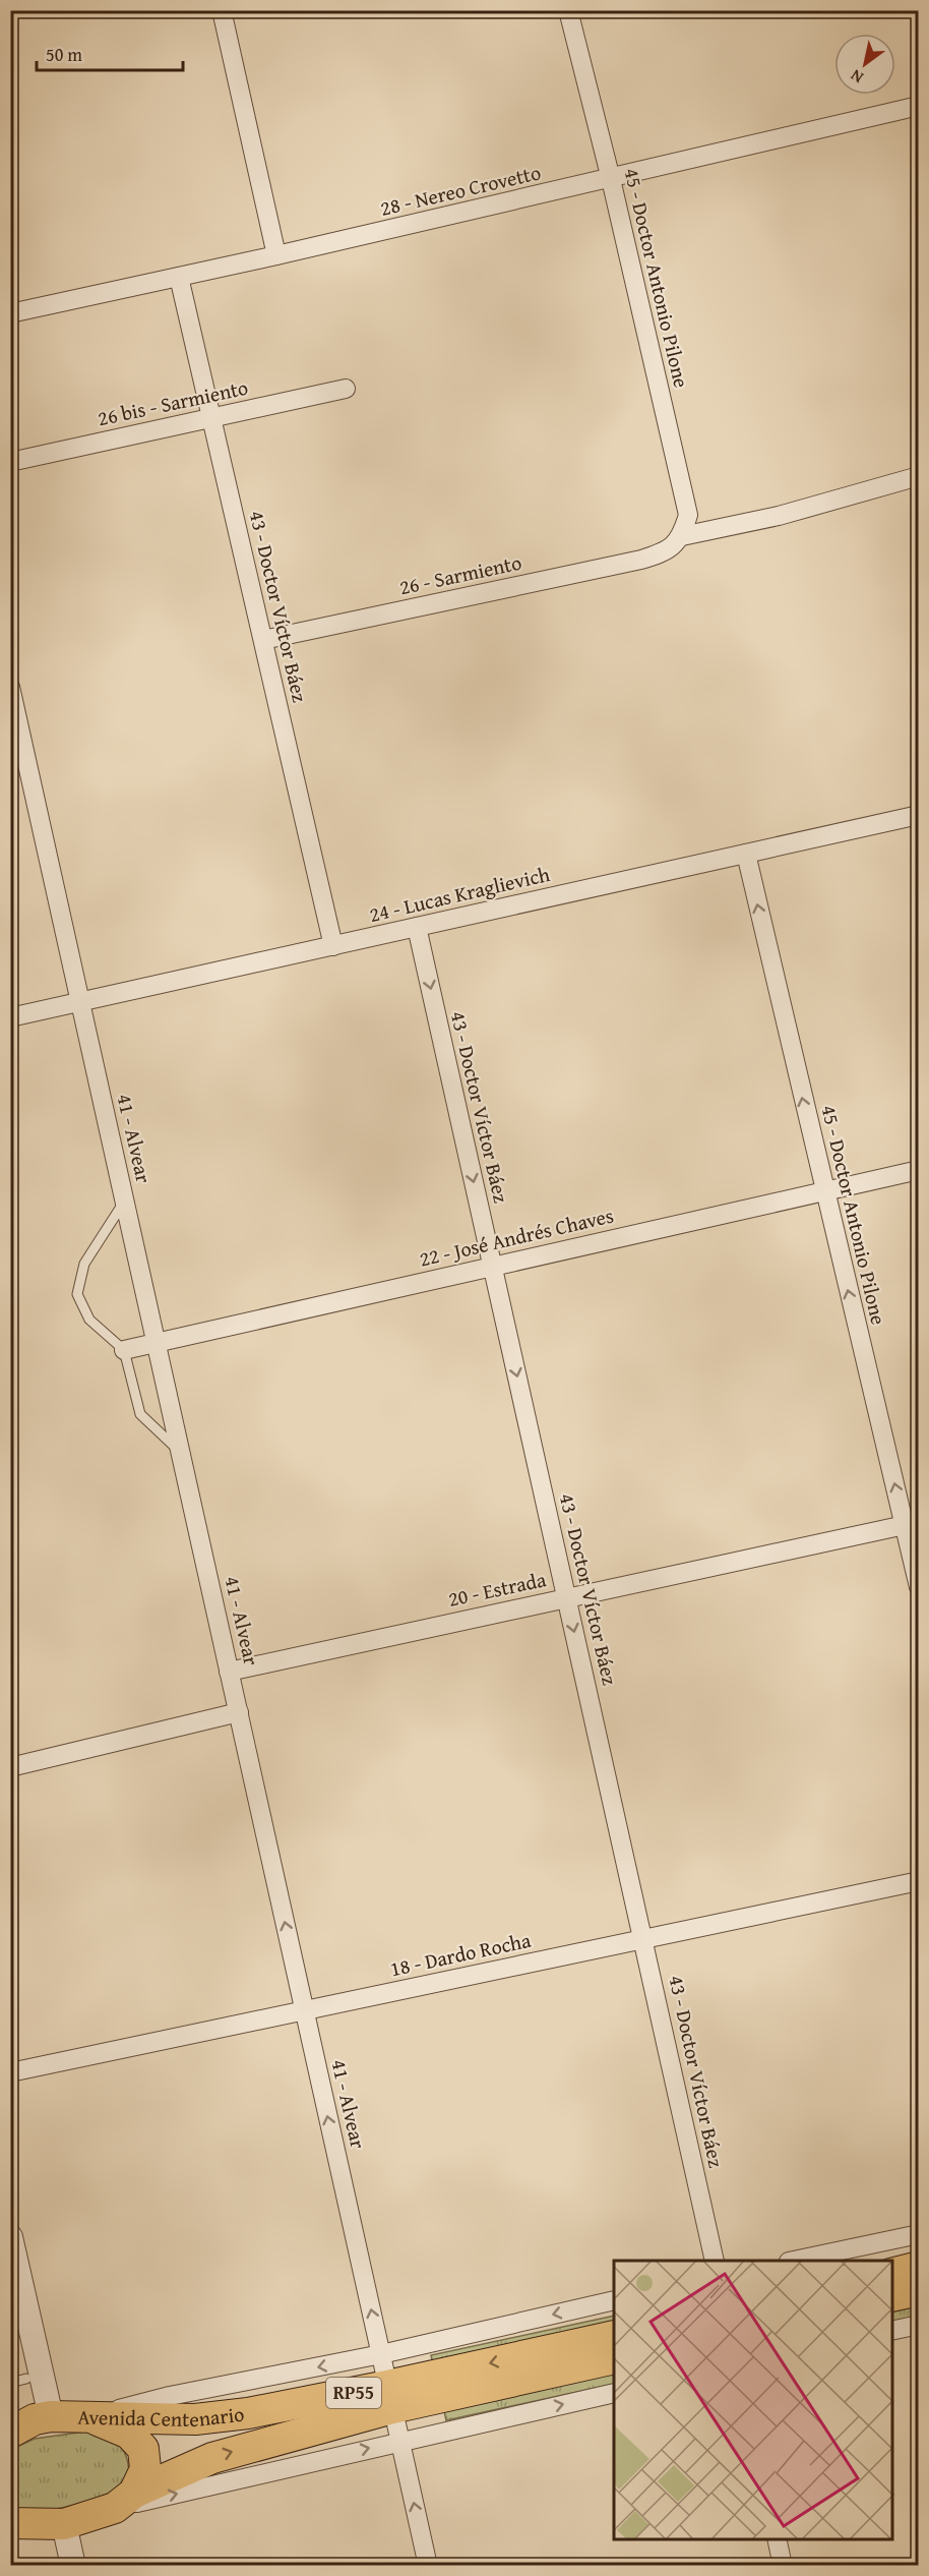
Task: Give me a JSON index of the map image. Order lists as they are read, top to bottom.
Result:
{
  "streets": {
    "main road": ["RP55", "Avenida Centenario"],
    "street": [
      "28 - Nereo Crovetto",
      "45 - Doctor Antonio Pilone",
      "26 bis - Sarmiento",
      "26 - Sarmiento",
      "43 - Doctor Víctor Báez",
      "24 - Lucas Kraglievich",
      "41 - Alvear",
      "22 - José Andrés Chaves",
      "20 - Estrada",
      "18 - Dardo Rocha"
    ]
  },
  "crossings": [
    ["28 - Nereo Crovetto", "45 - Doctor Antonio Pilone"],
    ["28 - Nereo Crovetto", "43 - Doctor Víctor Báez"],
    ["45 - Doctor Antonio Pilone", "26 - Sarmiento"],
    ["45 - Doctor Antonio Pilone", "24 - Lucas Kraglievich"],
    ["45 - Doctor Antonio Pilone", "22 - José Andrés Chaves"],
    ["45 - Doctor Antonio Pilone", "20 - Estrada"],
    ["26 bis - Sarmiento", "43 - Doctor Víctor Báez"],
    ["26 - Sarmiento", "43 - Doctor Víctor Báez"],
    ["43 - Doctor Víctor Báez", "24 - Lucas Kraglievich"],
    ["43 - Doctor Víctor Báez", "22 - José Andrés Chaves"],
    ["43 - Doctor Víctor Báez", "20 - Estrada"],
    ["43 - Doctor Víctor Báez", "18 - Dardo Rocha"],
    ["24 - Lucas Kraglievich", "41 - Alvear"],
    ["41 - Alvear", "22 - José Andrés Chaves"],
    ["41 - Alvear", "20 - Estrada"],
    ["41 - Alvear", "18 - Dardo Rocha"],
    ["41 - Alvear", "Avenida Centenario"],
    ["RP55", "Avenida Centenario"]
  ],
  "one_way": ["45 - Doctor Antonio Pilone", "43 - Doctor Víctor Báez", "41 - Alvear"],
  "scale_bar": "50 m",
  "north": "bottom left"
}
